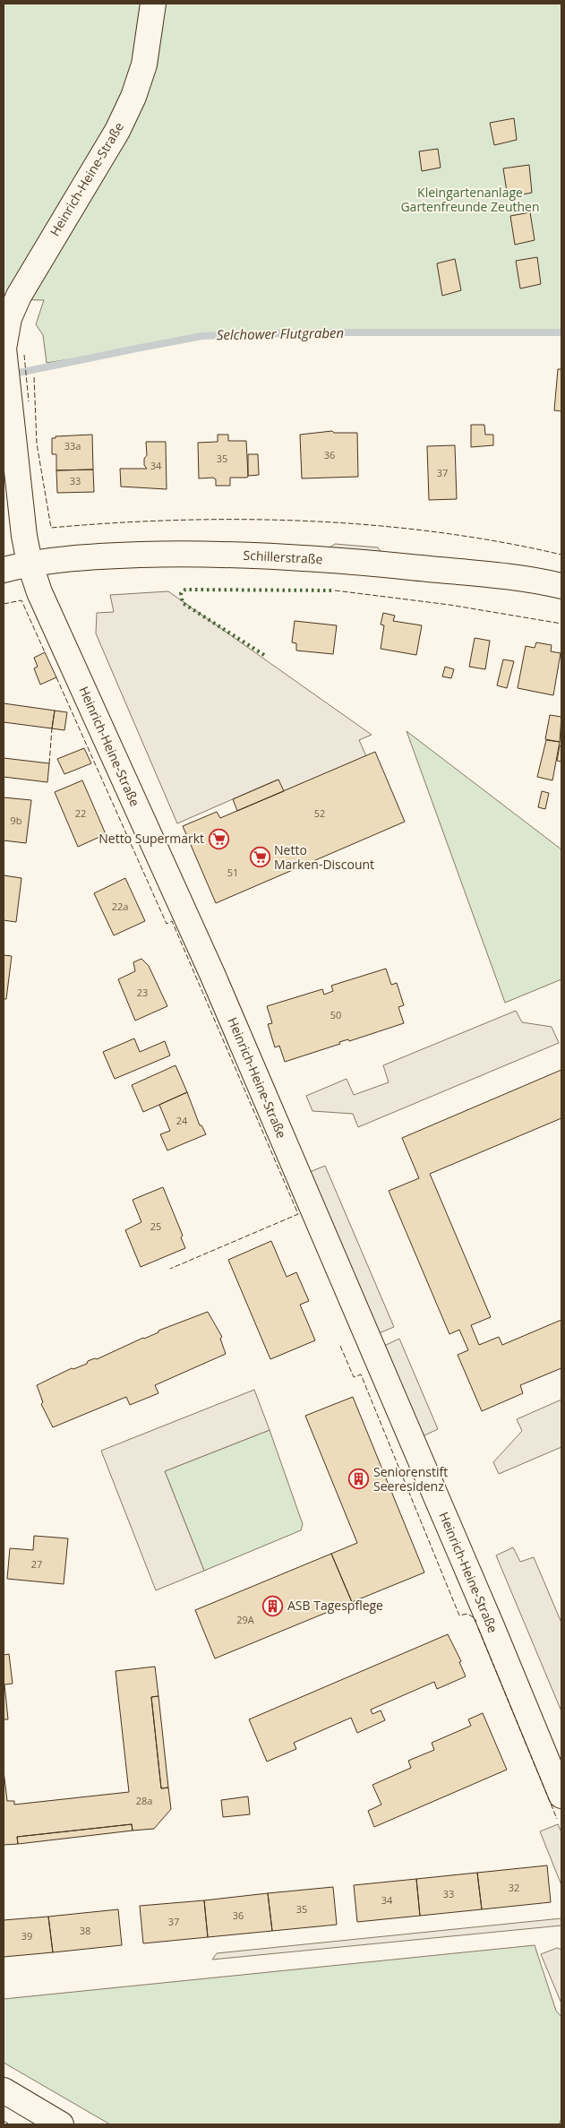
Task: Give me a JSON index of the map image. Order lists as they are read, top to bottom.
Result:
{
  "streets": {
    "street": ["Heinrich-Heine-Straße", "Schillerstraße"]
  },
  "crossings": [
    ["Heinrich-Heine-Straße", "Schillerstraße"]
  ],
  "water": ["Selchower Flutgraben"],
  "parks": ["Kleingartenanlage Gartenfreunde Zeuthen"],
  "places": {
    "supermarket": ["Netto Supermarkt", "Netto Marken-Discount"],
    "building": ["Seniorenstift Seeresidenz", "ASB Tagespflege"]
  },
  "house_numbers": [
    "33a",
    "36",
    "35",
    "34",
    "37",
    "33",
    "22",
    "52",
    "9b",
    "51",
    "22a",
    "23",
    "50",
    "24",
    "25",
    "27",
    "29A",
    "28a",
    "32",
    "33",
    "34",
    "35",
    "36",
    "37",
    "38",
    "39"
  ]
}
